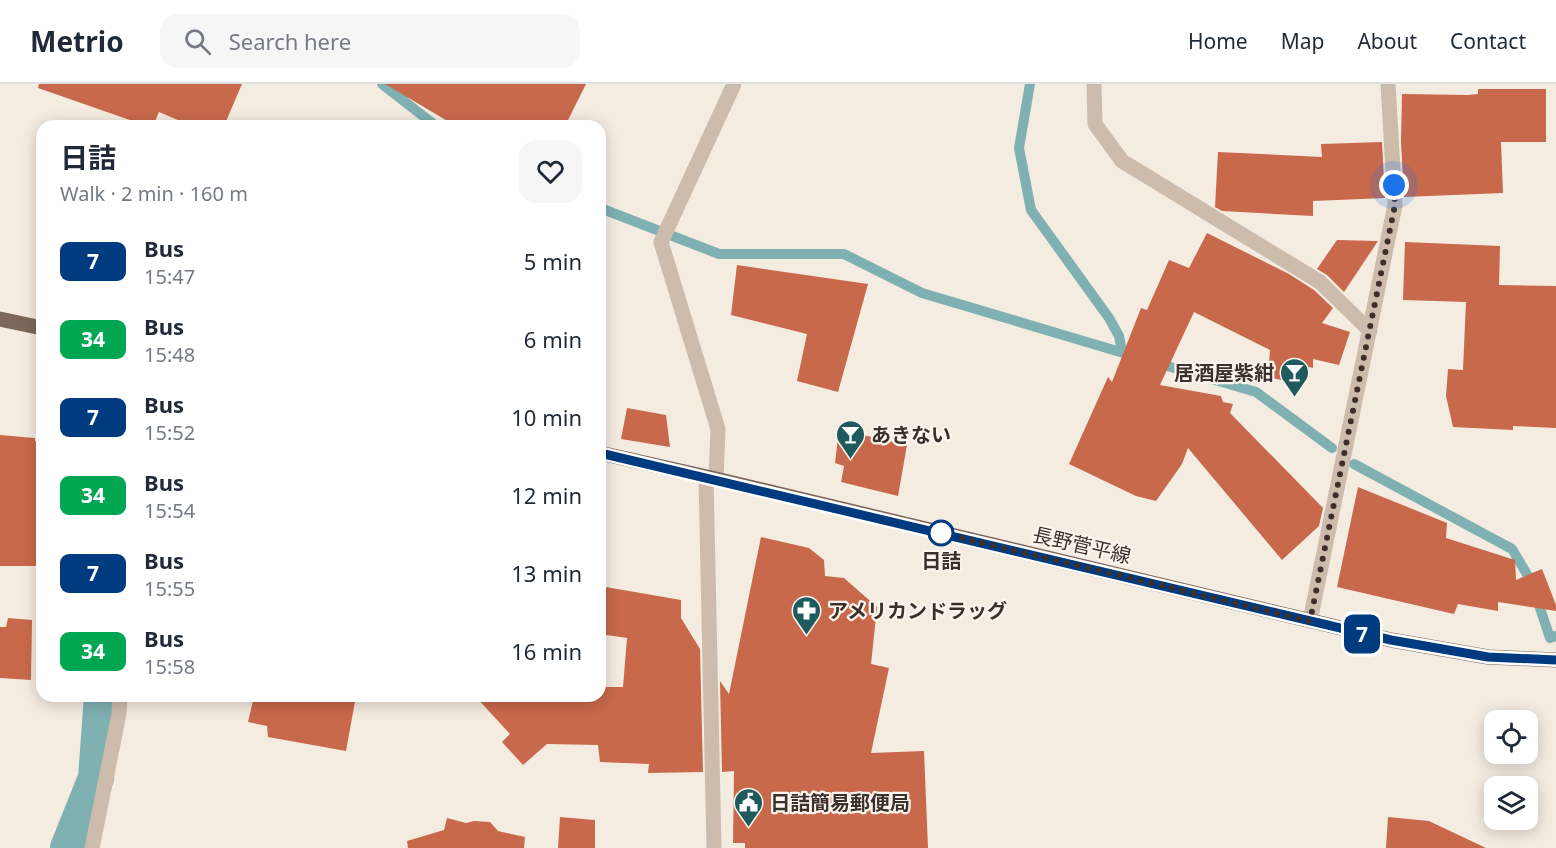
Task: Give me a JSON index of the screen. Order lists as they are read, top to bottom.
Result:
{
  "streets": {
    "main road": ["長野菅平線"]
  },
  "places": {
    "bar": ["居酒屋紫紺", "あきない"],
    "other": ["日詰"],
    "pharmacy": ["アメリカンドラッグ"],
    "public building": ["日詰簡易郵便局"]
  },
  "lines": ["bus line 7"],
  "page": {
    "header": "Metrio",
    "search": "Search here",
    "nav": [
      "Home",
      "Map",
      "About",
      "Contact"
    ],
    "on_map": "7",
    "heading": ["日詰", "Walk · 2 min · 160 m"],
    "list": [
      {
        "mark": "7",
        "name": "Bus",
        "note": "15:47",
        "value": "5 min"
      },
      {
        "mark": "34",
        "name": "Bus",
        "note": "15:48",
        "value": "6 min"
      },
      {
        "mark": "7",
        "name": "Bus",
        "note": "15:52",
        "value": "10 min"
      },
      {
        "mark": "34",
        "name": "Bus",
        "note": "15:54",
        "value": "12 min"
      },
      {
        "mark": "7",
        "name": "Bus",
        "note": "15:55",
        "value": "13 min"
      },
      {
        "mark": "34",
        "name": "Bus",
        "note": "15:58",
        "value": "16 min"
      }
    ]
  }
}
